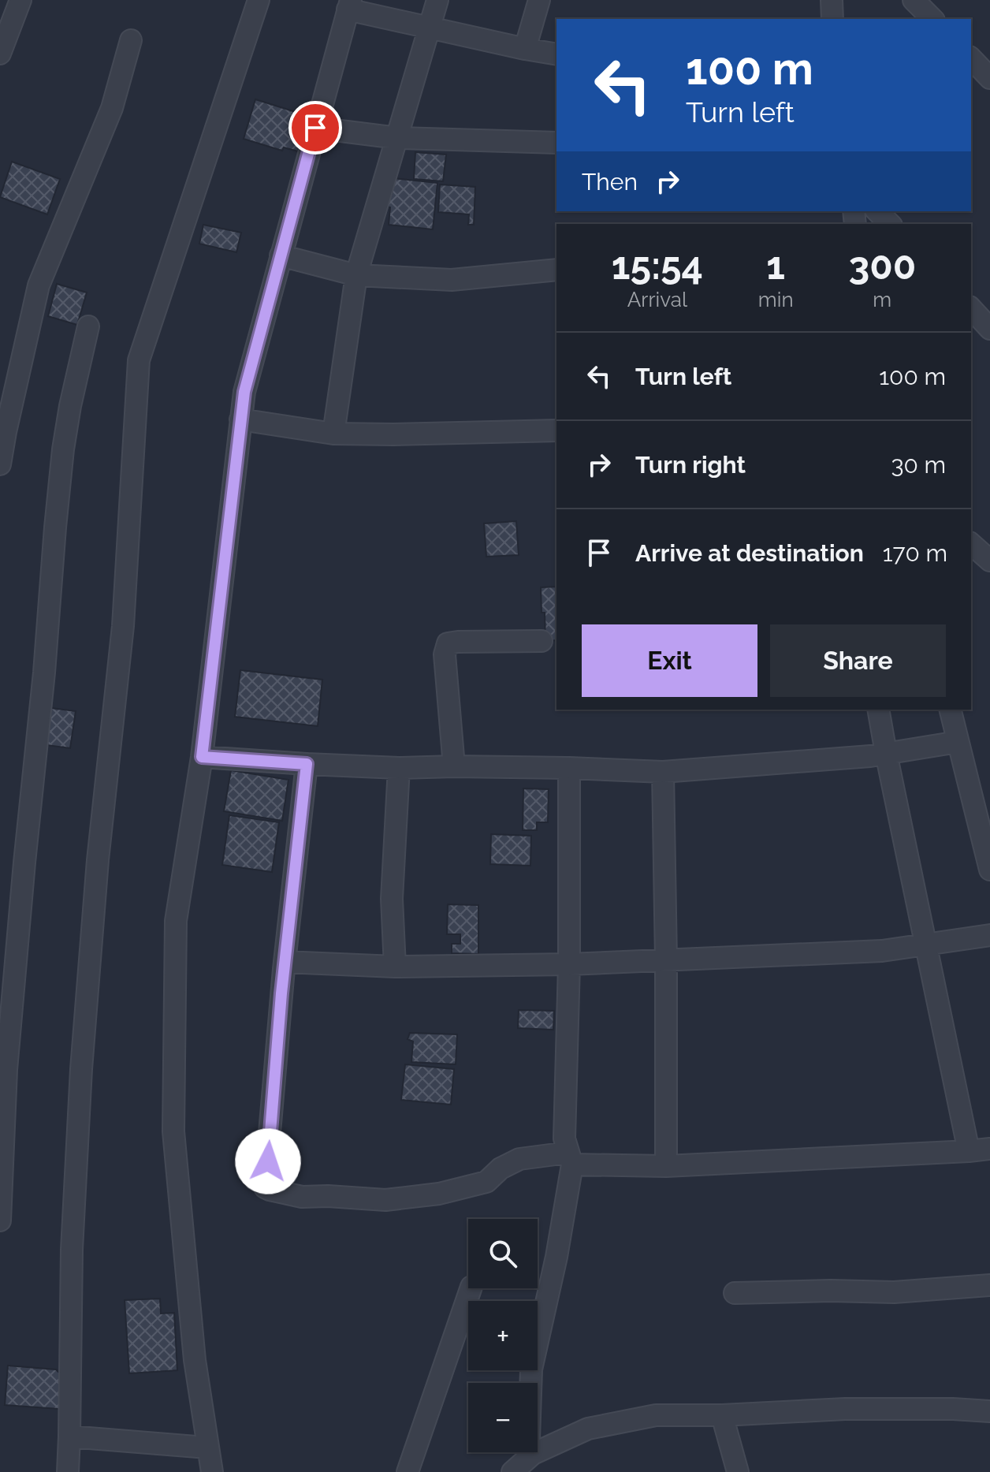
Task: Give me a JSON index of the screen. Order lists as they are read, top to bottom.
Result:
{
  "page": {
    "turn": ["100 m", "Turn left"],
    "then": "Then",
    "eta": [
      "15:54",
      "Arrival",
      "1",
      "min",
      "300",
      "m"
    ],
    "list": [
      {
        "name": "Turn left",
        "value": "100 m"
      },
      {
        "name": "Turn right",
        "value": "30 m"
      },
      {
        "name": "Arrive at destination",
        "value": "170 m"
      }
    ],
    "buttons": ["Exit", "Share"],
    "map_buttons": ["+", "−"]
  }
}
